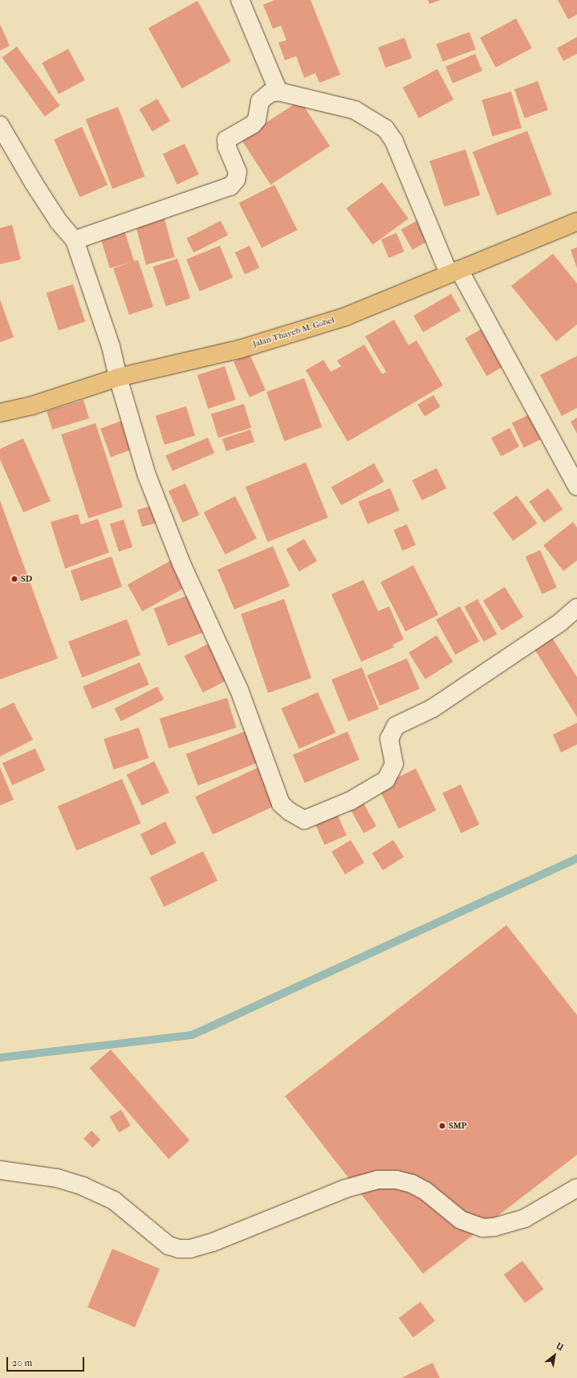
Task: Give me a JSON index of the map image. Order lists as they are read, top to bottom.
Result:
{
  "streets": {
    "main road": ["Jalan Thayeb M. Gobel"]
  },
  "places": ["SD", "SMP"],
  "scale_bar": "20 m",
  "north": "top right"
}
